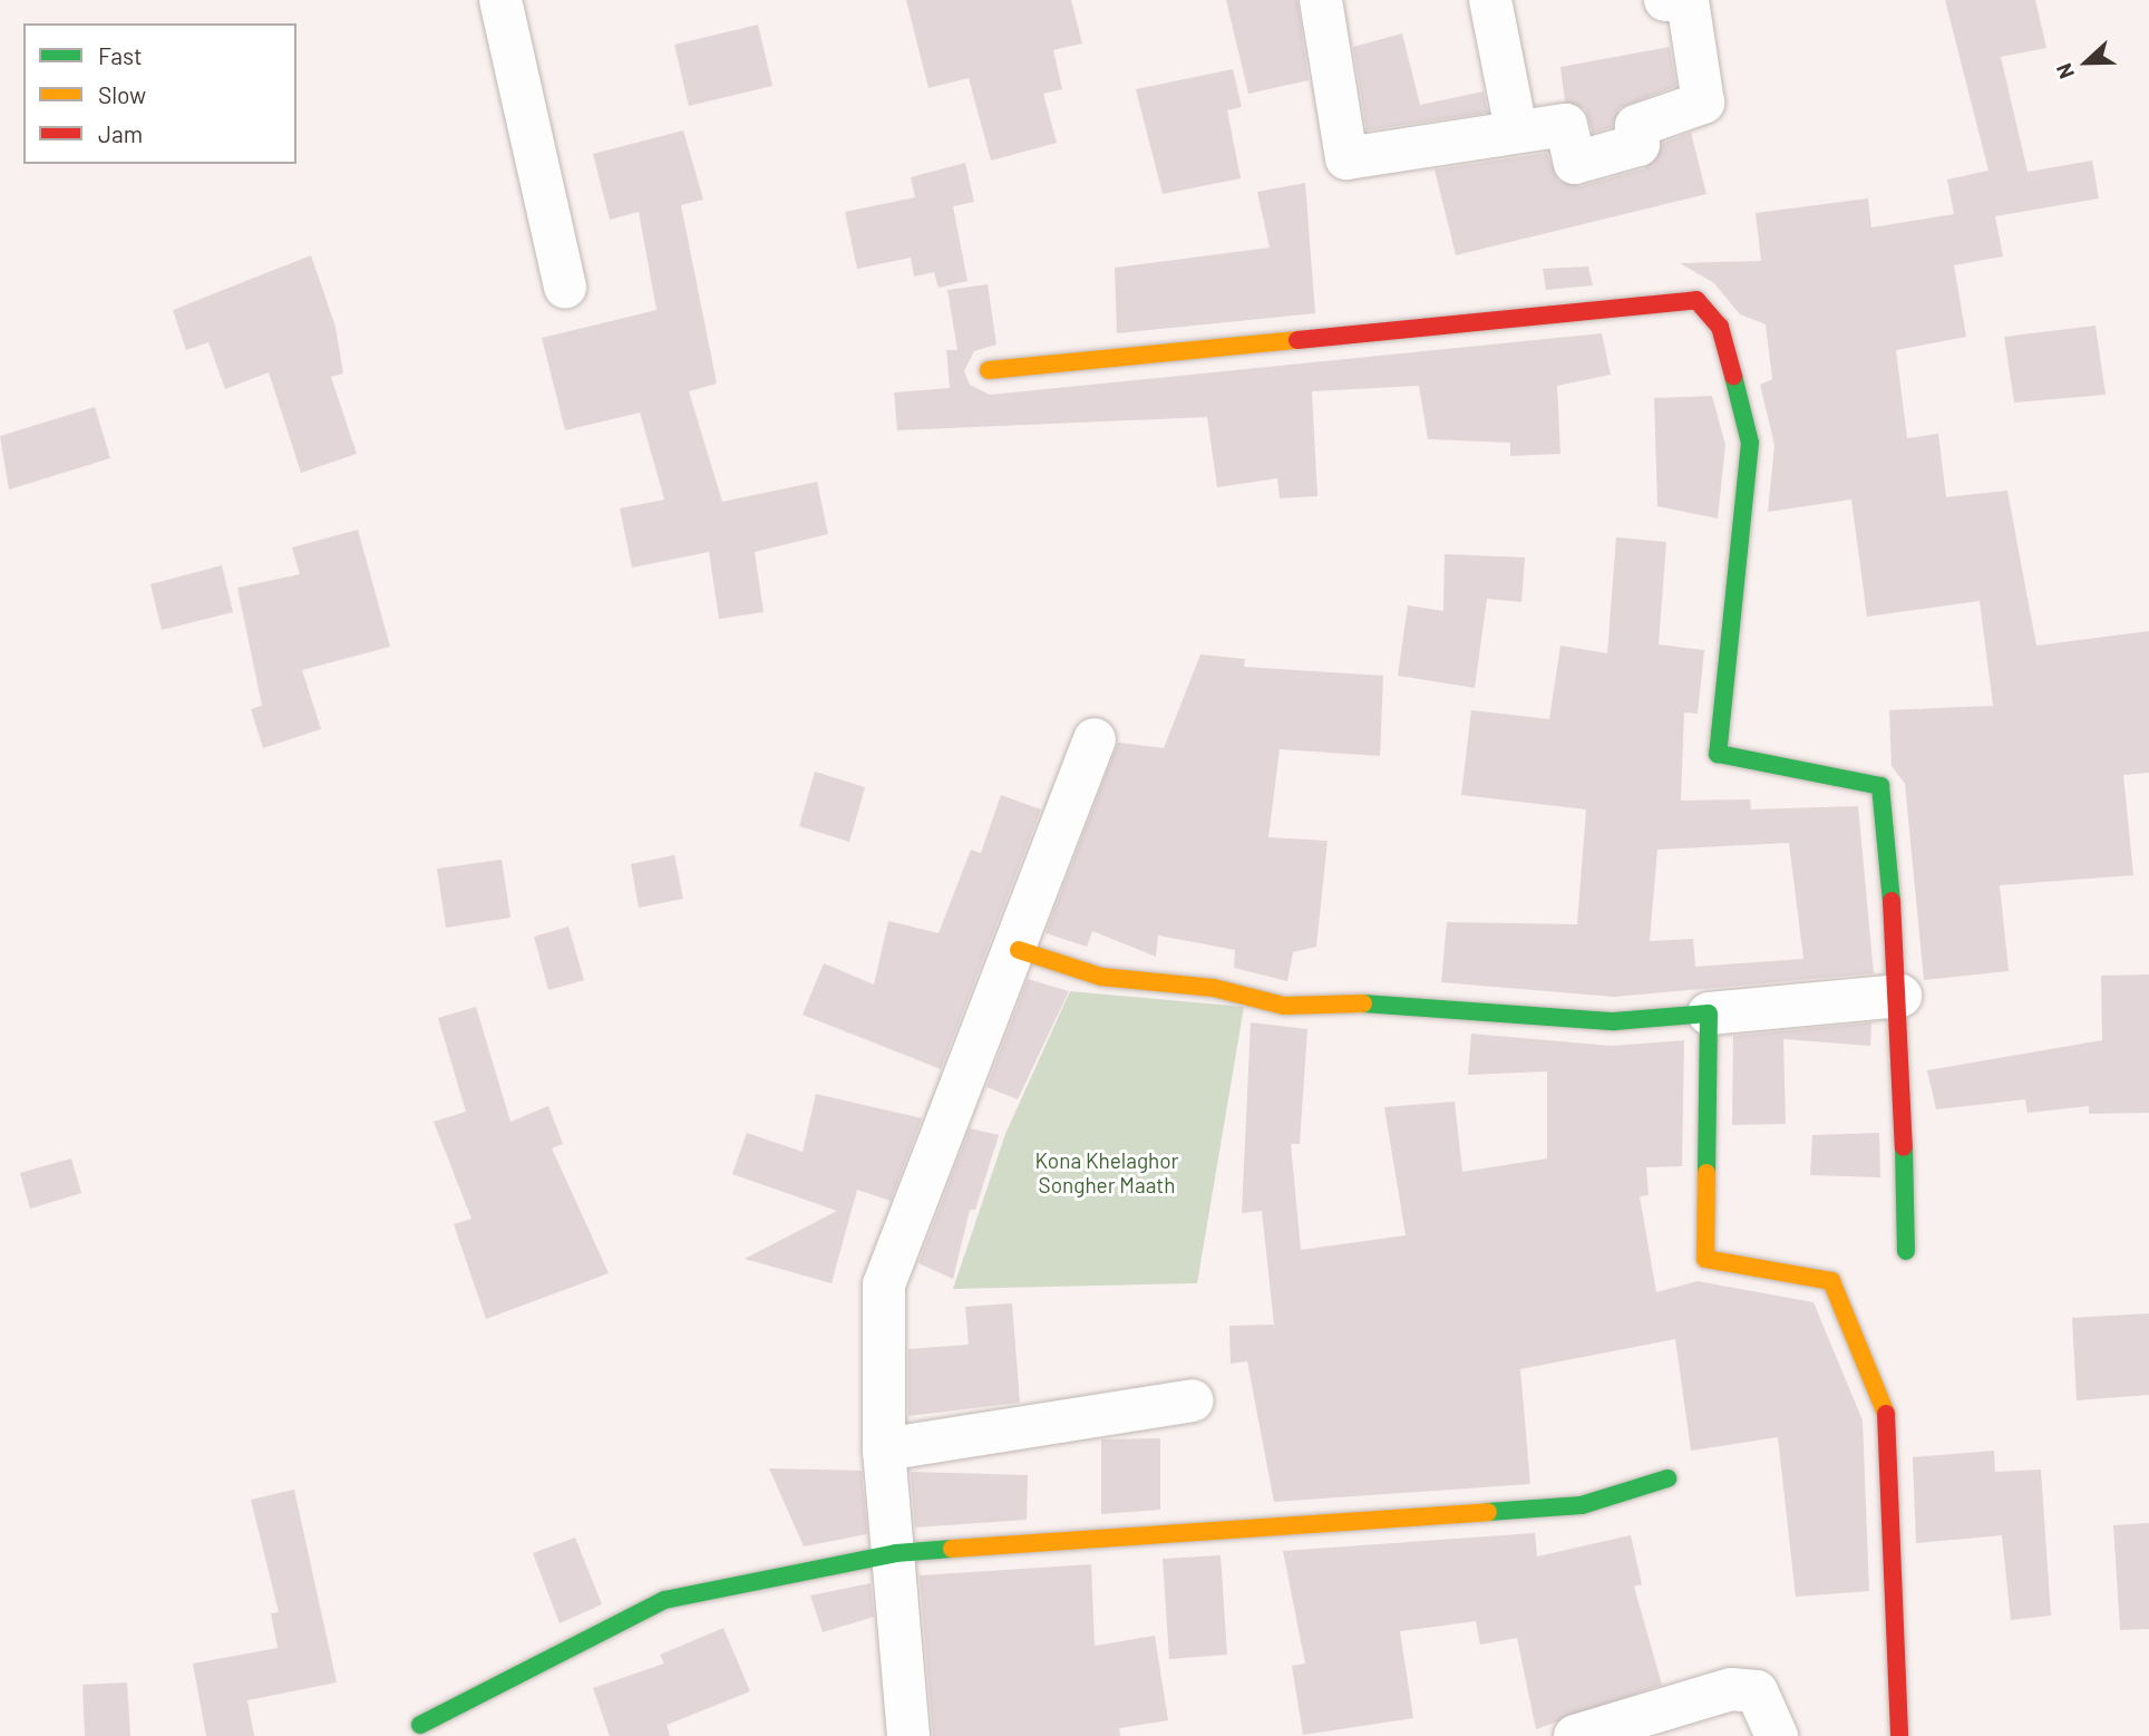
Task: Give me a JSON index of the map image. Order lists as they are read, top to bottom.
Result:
{
  "parks": ["Kona Khelaghor Songher Maath"],
  "legend": ["Fast", "Slow", "Jam"],
  "north": "left"
}
